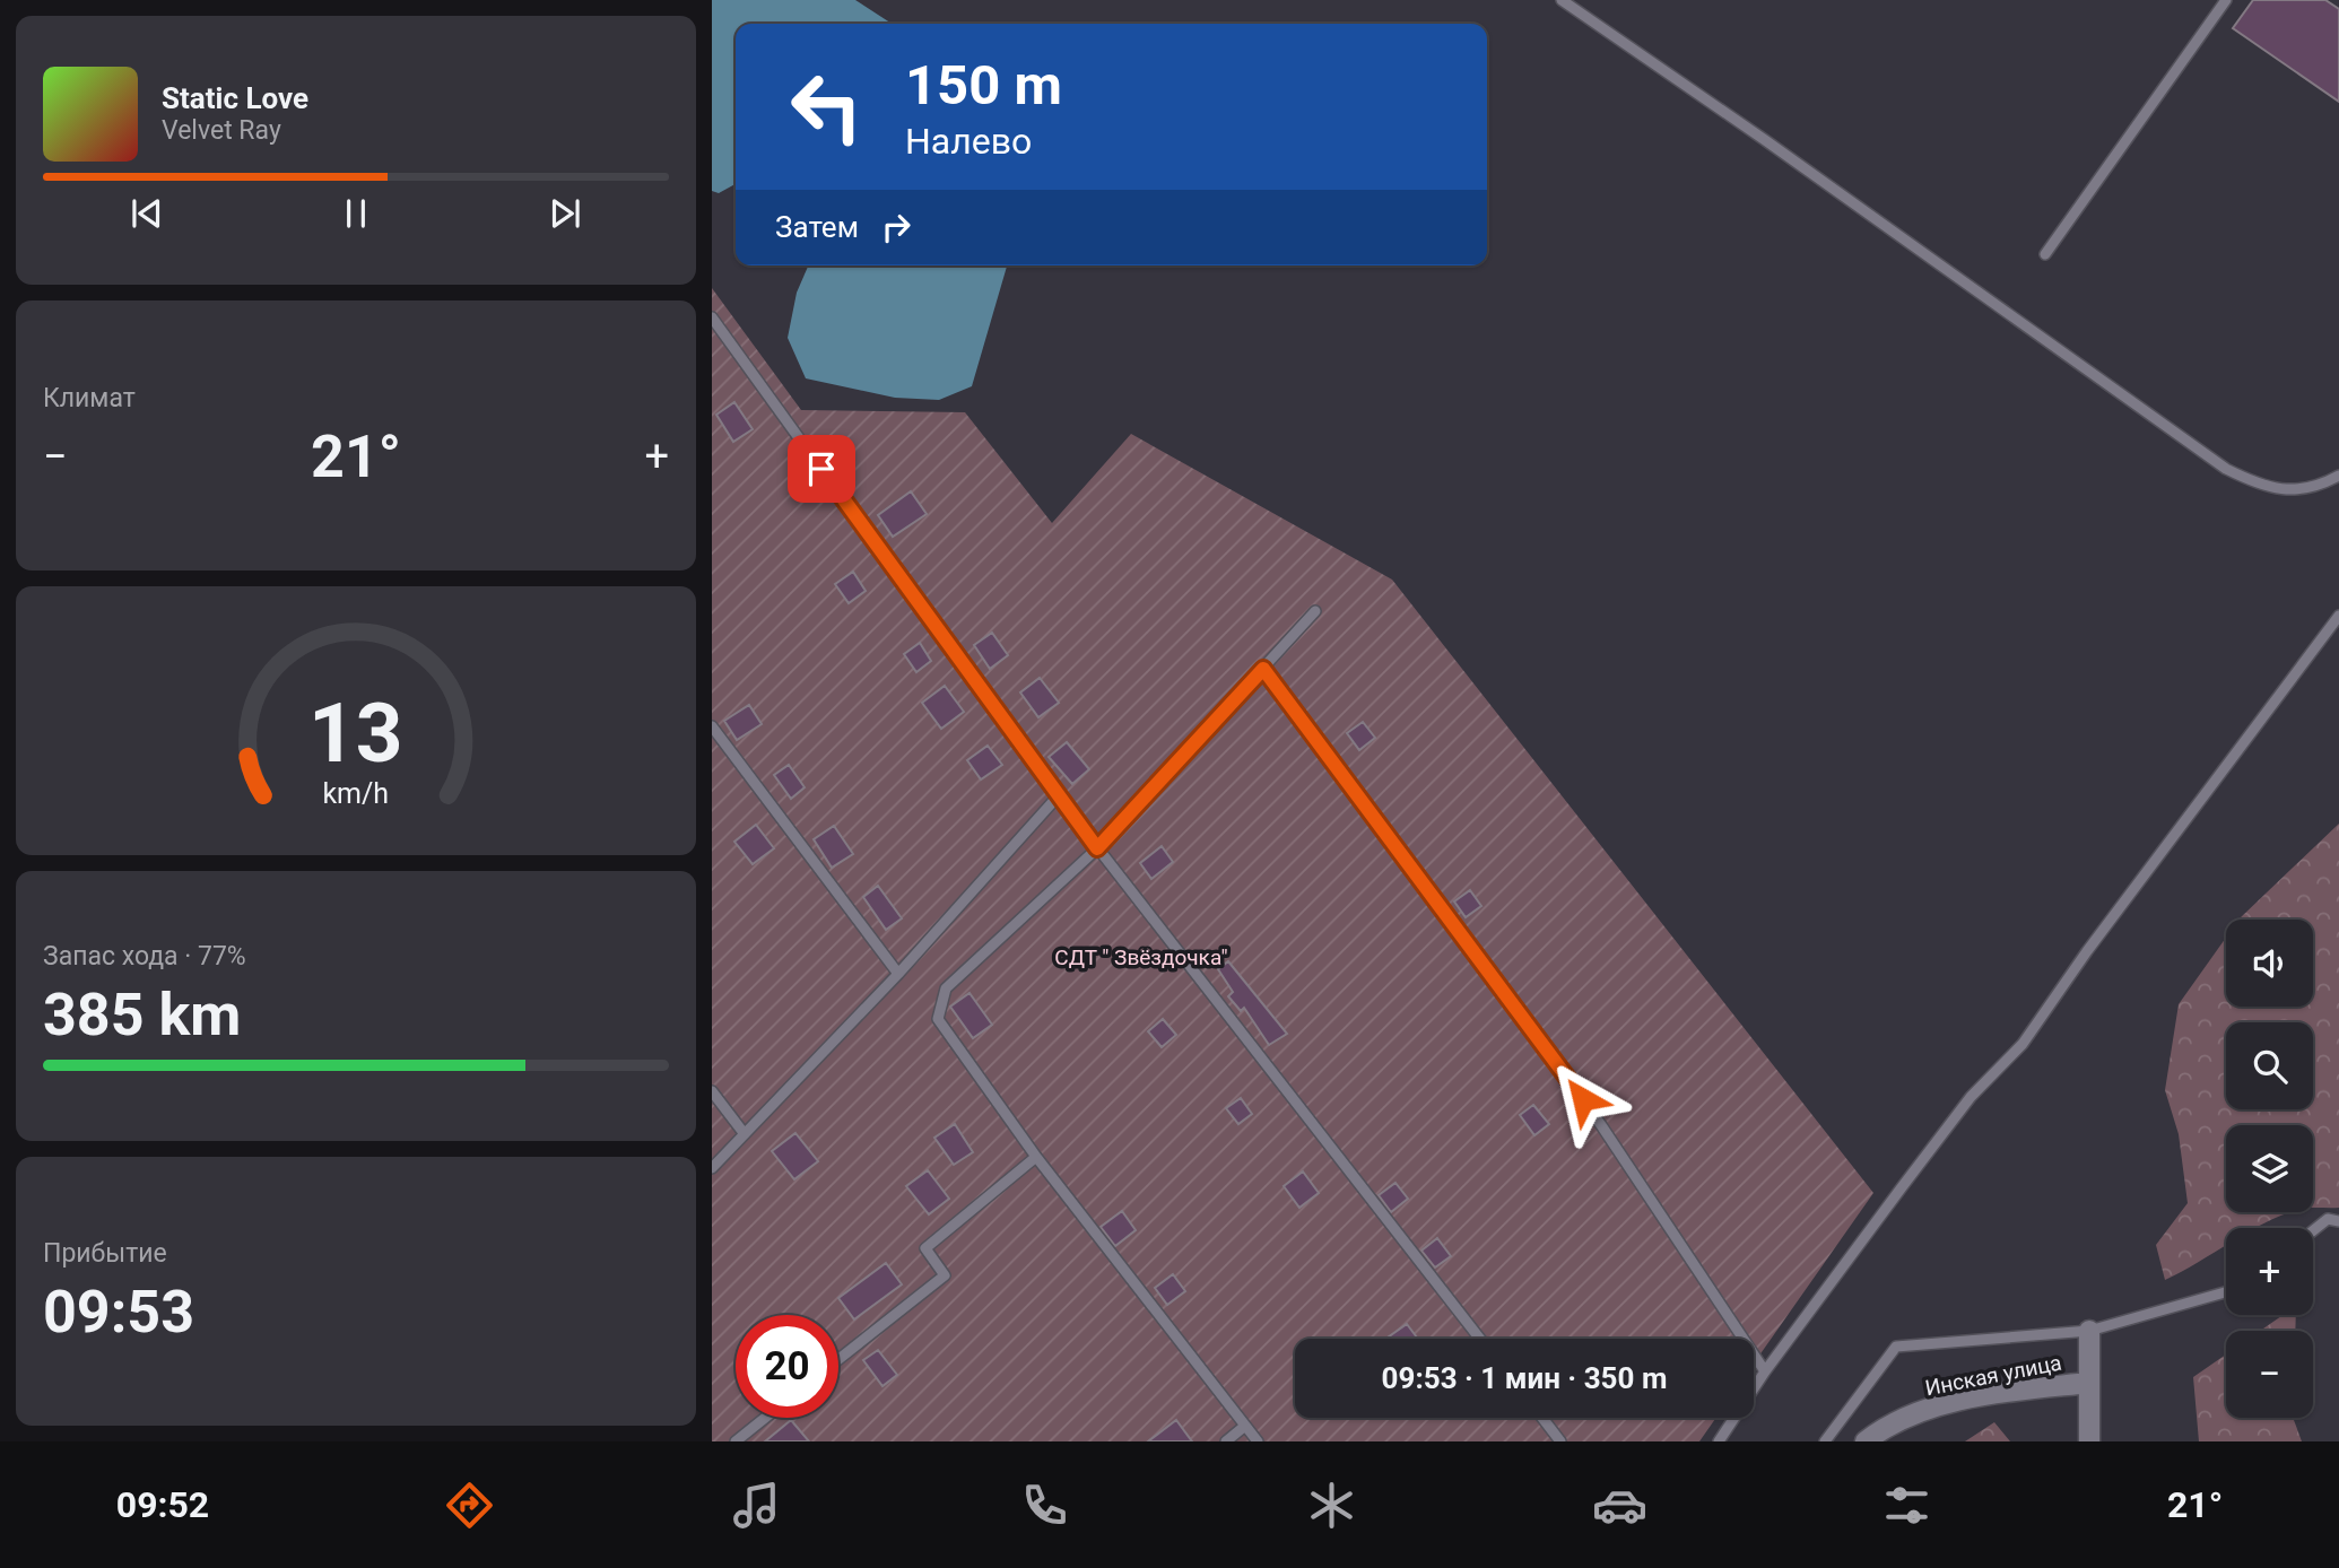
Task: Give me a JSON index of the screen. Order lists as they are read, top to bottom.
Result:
{
  "streets": {
    "street": ["Инская улица"]
  },
  "parks": ["СДТ \" Звёздочка\""],
  "page": {
    "turn": ["150 m", "Налево"],
    "song": ["Static Love", "Velvet Ray"],
    "then": "Затем",
    "tile": [
      "Климат",
      ["Запас хода · 77%", "385 km"],
      ["Прибытие", "09:53"]
    ],
    "heat": ["−", "21°", "+"],
    "map_buttons": ["+", "−"],
    "limit": "20",
    "trip": "09:53 · 1 мин · 350 m",
    "tabs": ["09:52", "21°"],
    "gauge": ["13", "km/h"]
  }
}
